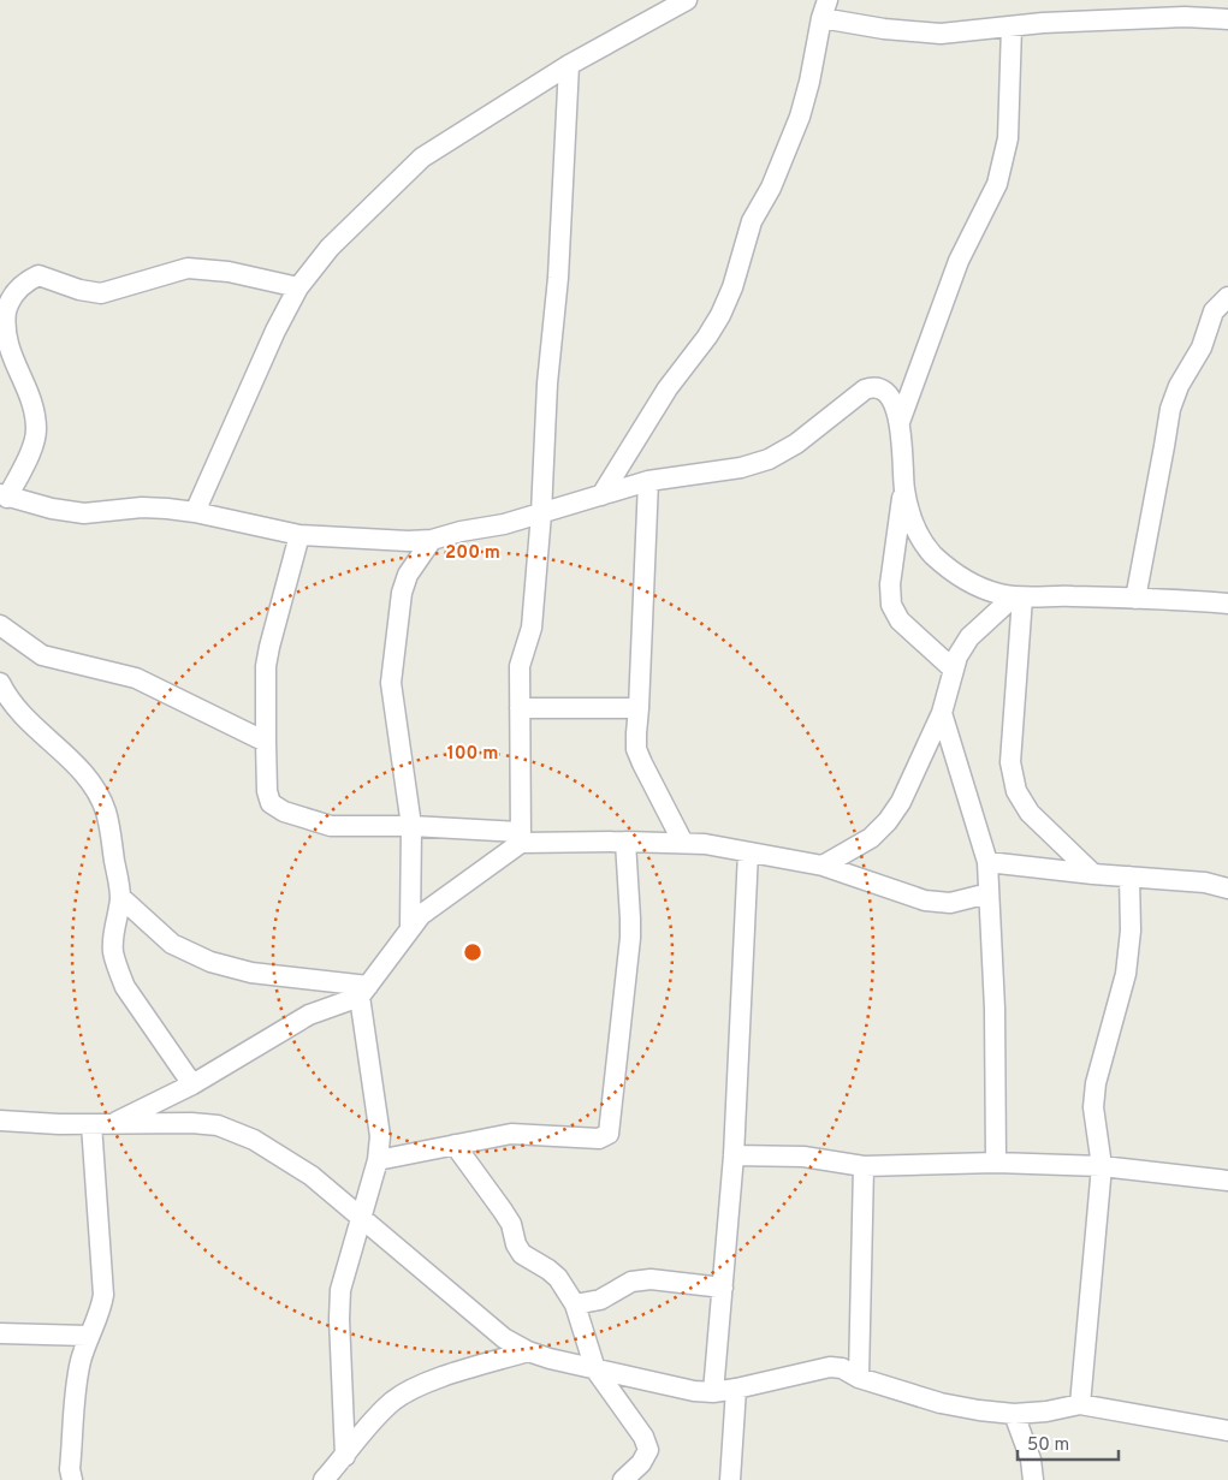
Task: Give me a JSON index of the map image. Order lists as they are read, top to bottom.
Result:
{
  "scale_bar": "50 m",
  "rings": ["200 m", "100 m"]
}
